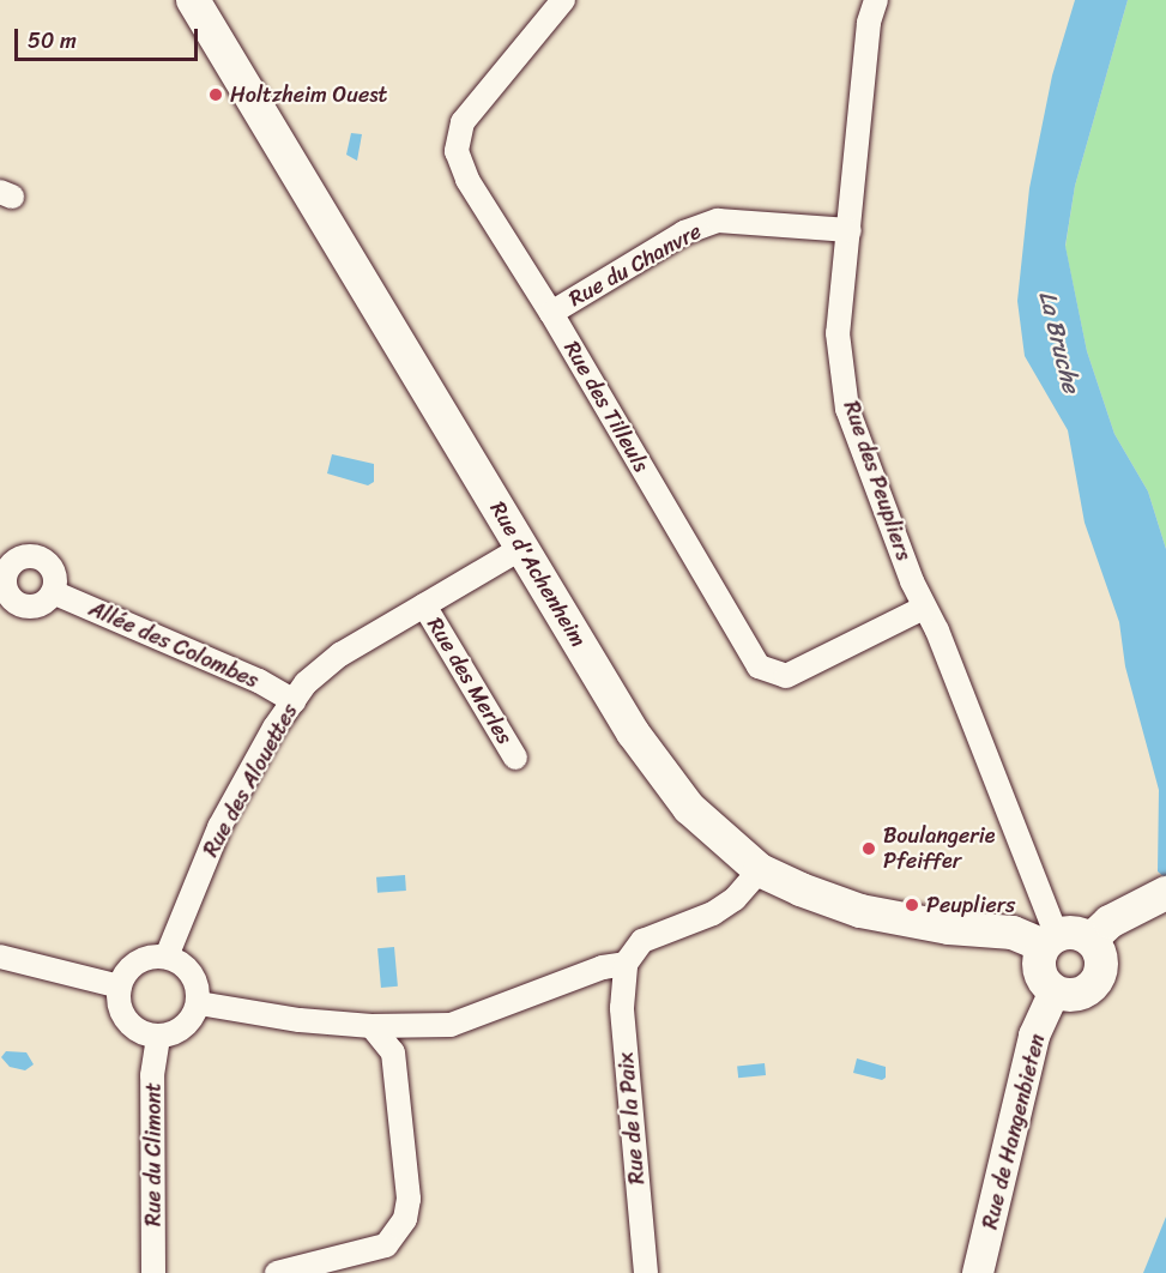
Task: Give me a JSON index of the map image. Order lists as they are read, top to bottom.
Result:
{
  "streets": {
    "main road": ["Rue d'Achenheim"],
    "street": [
      "Rue du Chanvre",
      "Rue des Tilleuls",
      "Rue des Peupliers",
      "Allée des Colombes",
      "Rue des Merles",
      "Rue des Alouettes",
      "Rue de la Paix",
      "Rue de Hangenbieten",
      "Rue du Climont"
    ]
  },
  "crossings": [
    ["Rue du Chanvre", "Rue des Tilleuls"],
    ["Rue du Chanvre", "Rue des Peupliers"],
    ["Rue des Tilleuls", "Rue des Peupliers"],
    ["Rue des Peupliers", "Rue d'Achenheim"],
    ["Rue des Peupliers", "Rue de Hangenbieten"],
    ["Rue d'Achenheim", "Rue des Alouettes"],
    ["Rue d'Achenheim", "Rue de Hangenbieten"],
    ["Allée des Colombes", "Rue des Alouettes"],
    ["Rue des Merles", "Rue des Alouettes"],
    ["Rue des Alouettes", "Rue du Climont"]
  ],
  "water": ["La Bruche"],
  "places": ["Holtzheim Ouest", "Boulangerie Pfeiffer", "Peupliers"],
  "scale_bar": "50 m"
}
